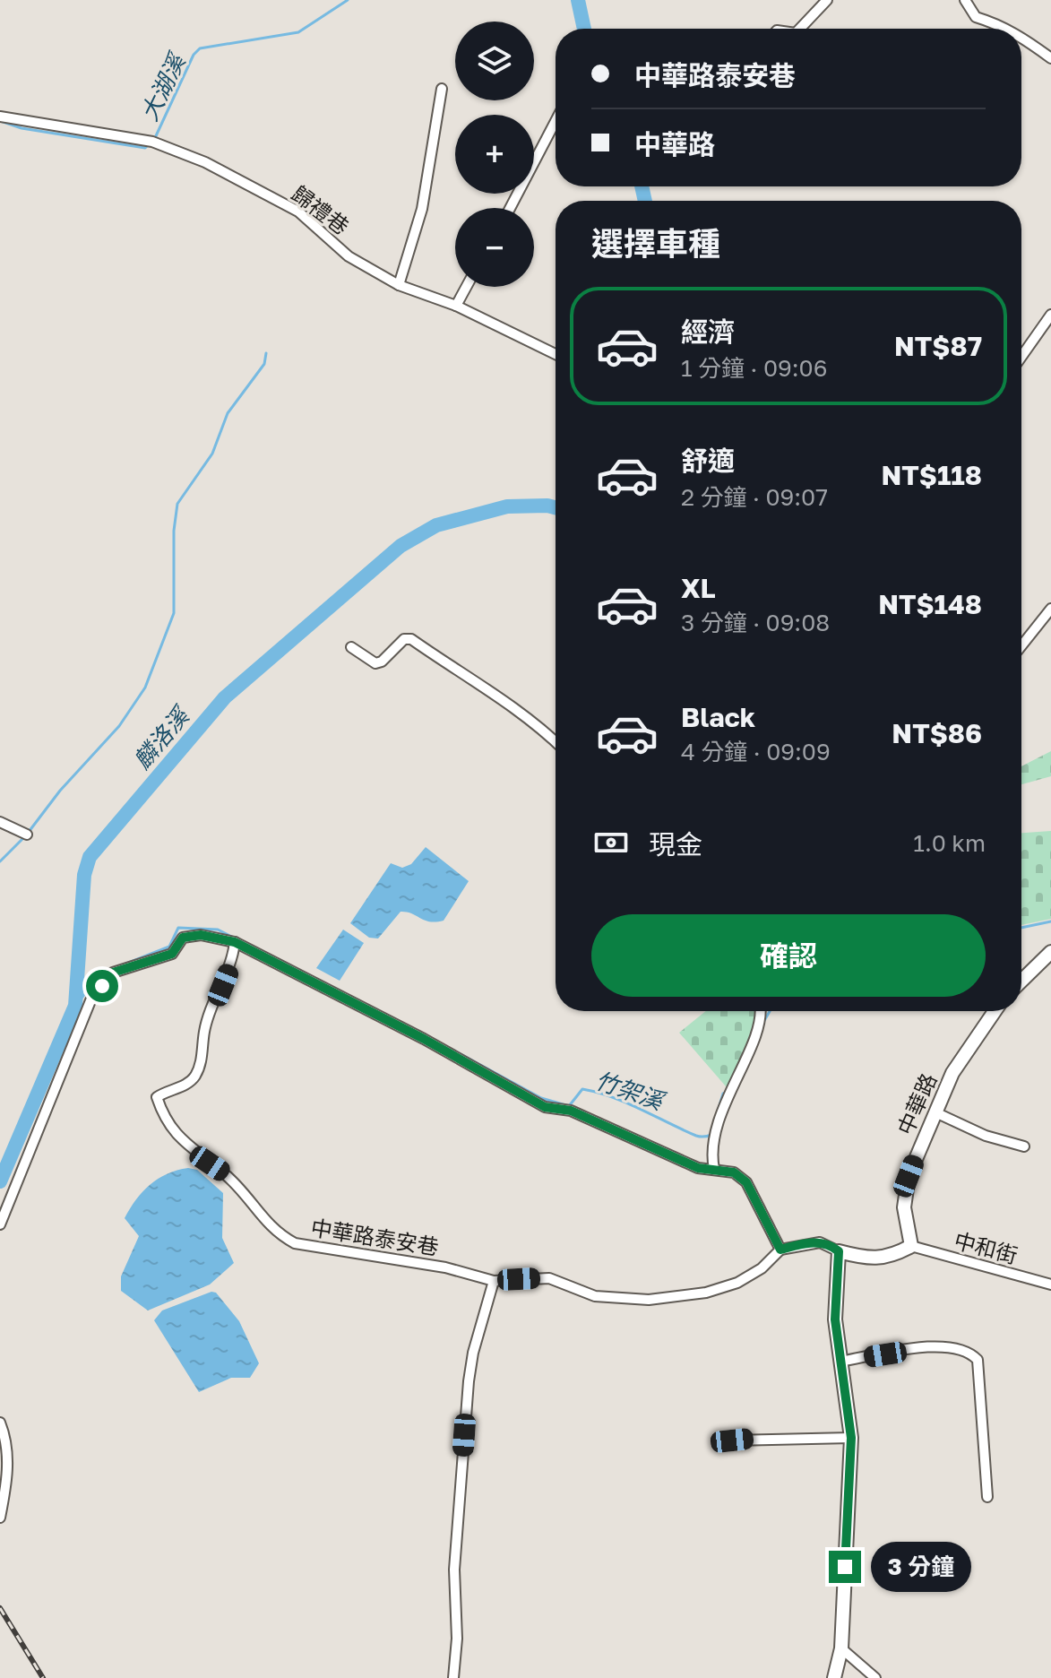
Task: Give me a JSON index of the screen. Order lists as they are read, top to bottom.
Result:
{
  "streets": {
    "street": [
      "歸禮巷",
      "中華路",
      "中華路泰安巷",
      "中和街"
    ]
  },
  "crossings": [
    ["中華路", "中和街"]
  ],
  "water": ["大湖溪", "麟洛溪", "竹架溪"],
  "page": {
    "map_buttons": ["+", "−"],
    "banner": ["中華路泰安巷", "中華路"],
    "heading": "選擇車種",
    "list": [
      {
        "name": "經濟",
        "note": "1 分鐘 · 09:06",
        "value": "NT$87"
      },
      {
        "name": "舒適",
        "note": "2 分鐘 · 09:07",
        "value": "NT$118"
      },
      {
        "name": "XL",
        "note": "3 分鐘 · 09:08",
        "value": "NT$148"
      },
      {
        "name": "Black",
        "note": "4 分鐘 · 09:09",
        "value": "NT$86"
      }
    ],
    "pay": ["現金", "1.0 km"],
    "buttons": "確認",
    "bubble": "3 分鐘"
  }
}
